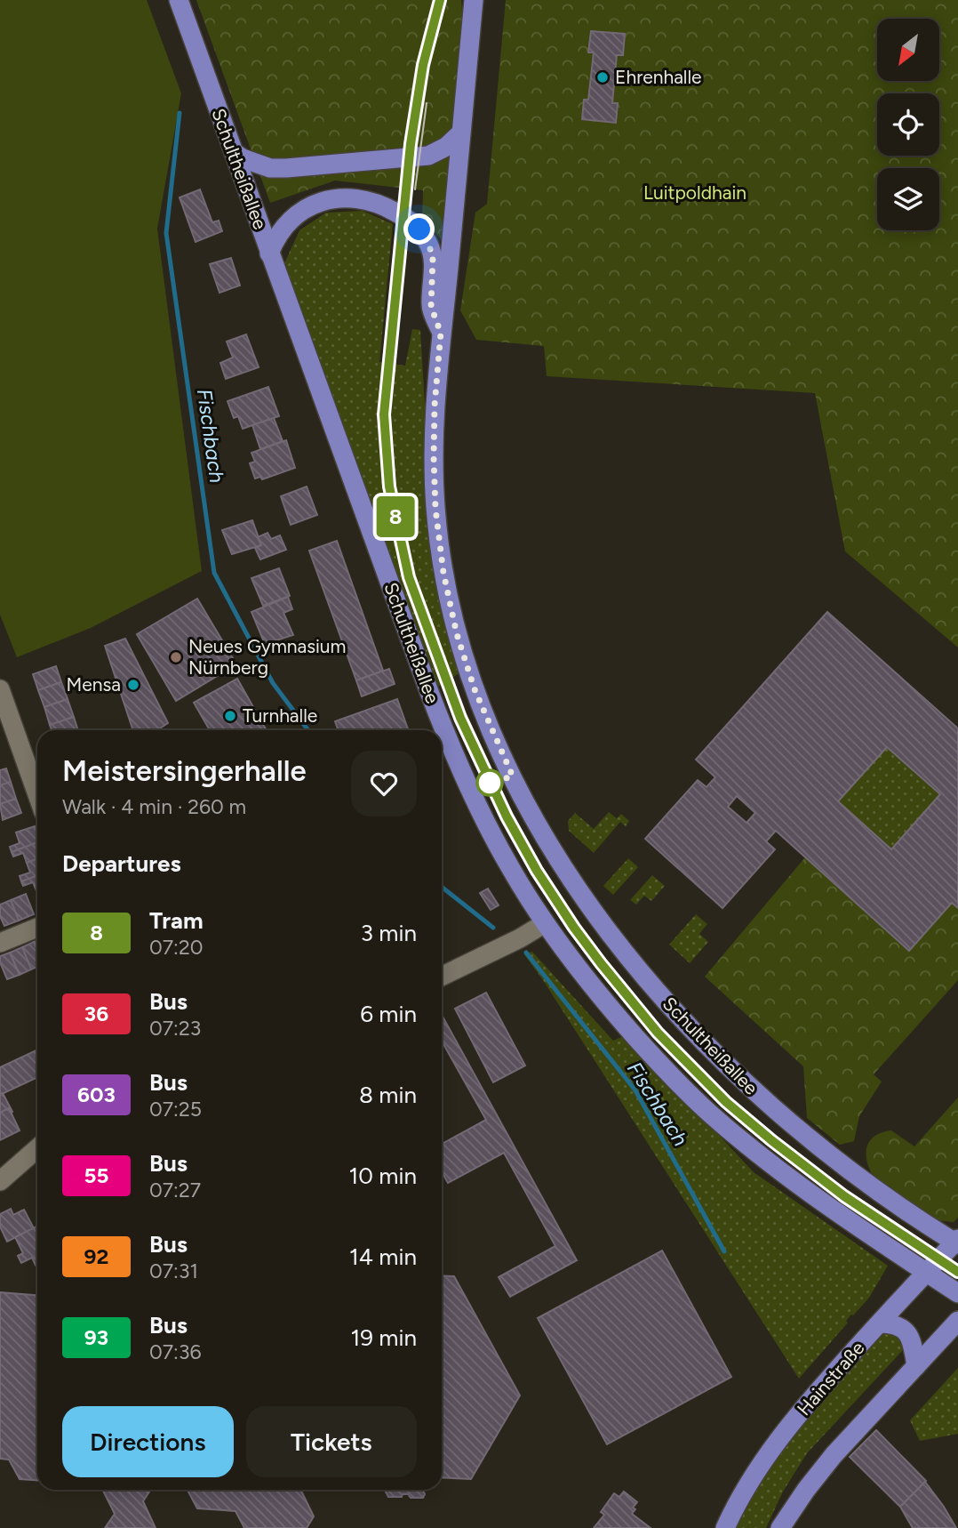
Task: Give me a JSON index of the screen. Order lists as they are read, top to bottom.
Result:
{
  "streets": {
    "main road": ["Schultheißallee", "Hainstraße"]
  },
  "crossings": [
    ["Schultheißallee", "Hainstraße"]
  ],
  "water": ["Fischbach"],
  "parks": ["Luitpoldhain"],
  "places": [
    "Ehrenhalle",
    "Neues Gymnasium Nürnberg",
    "Mensa",
    "Turnhalle"
  ],
  "lines": ["tram line 8"],
  "north": "bottom left",
  "page": {
    "on_map": "8",
    "heading": [
      ["Meistersingerhalle", "Walk · 4 min · 260 m"],
      "Departures"
    ],
    "list": [
      {
        "mark": "8",
        "name": "Tram",
        "note": "07:20",
        "value": "3 min"
      },
      {
        "mark": "36",
        "name": "Bus",
        "note": "07:23",
        "value": "6 min"
      },
      {
        "mark": "603",
        "name": "Bus",
        "note": "07:25",
        "value": "8 min"
      },
      {
        "mark": "55",
        "name": "Bus",
        "note": "07:27",
        "value": "10 min"
      },
      {
        "mark": "92",
        "name": "Bus",
        "note": "07:31",
        "value": "14 min"
      },
      {
        "mark": "93",
        "name": "Bus",
        "note": "07:36",
        "value": "19 min"
      }
    ],
    "buttons": ["Directions", "Tickets"]
  }
}
